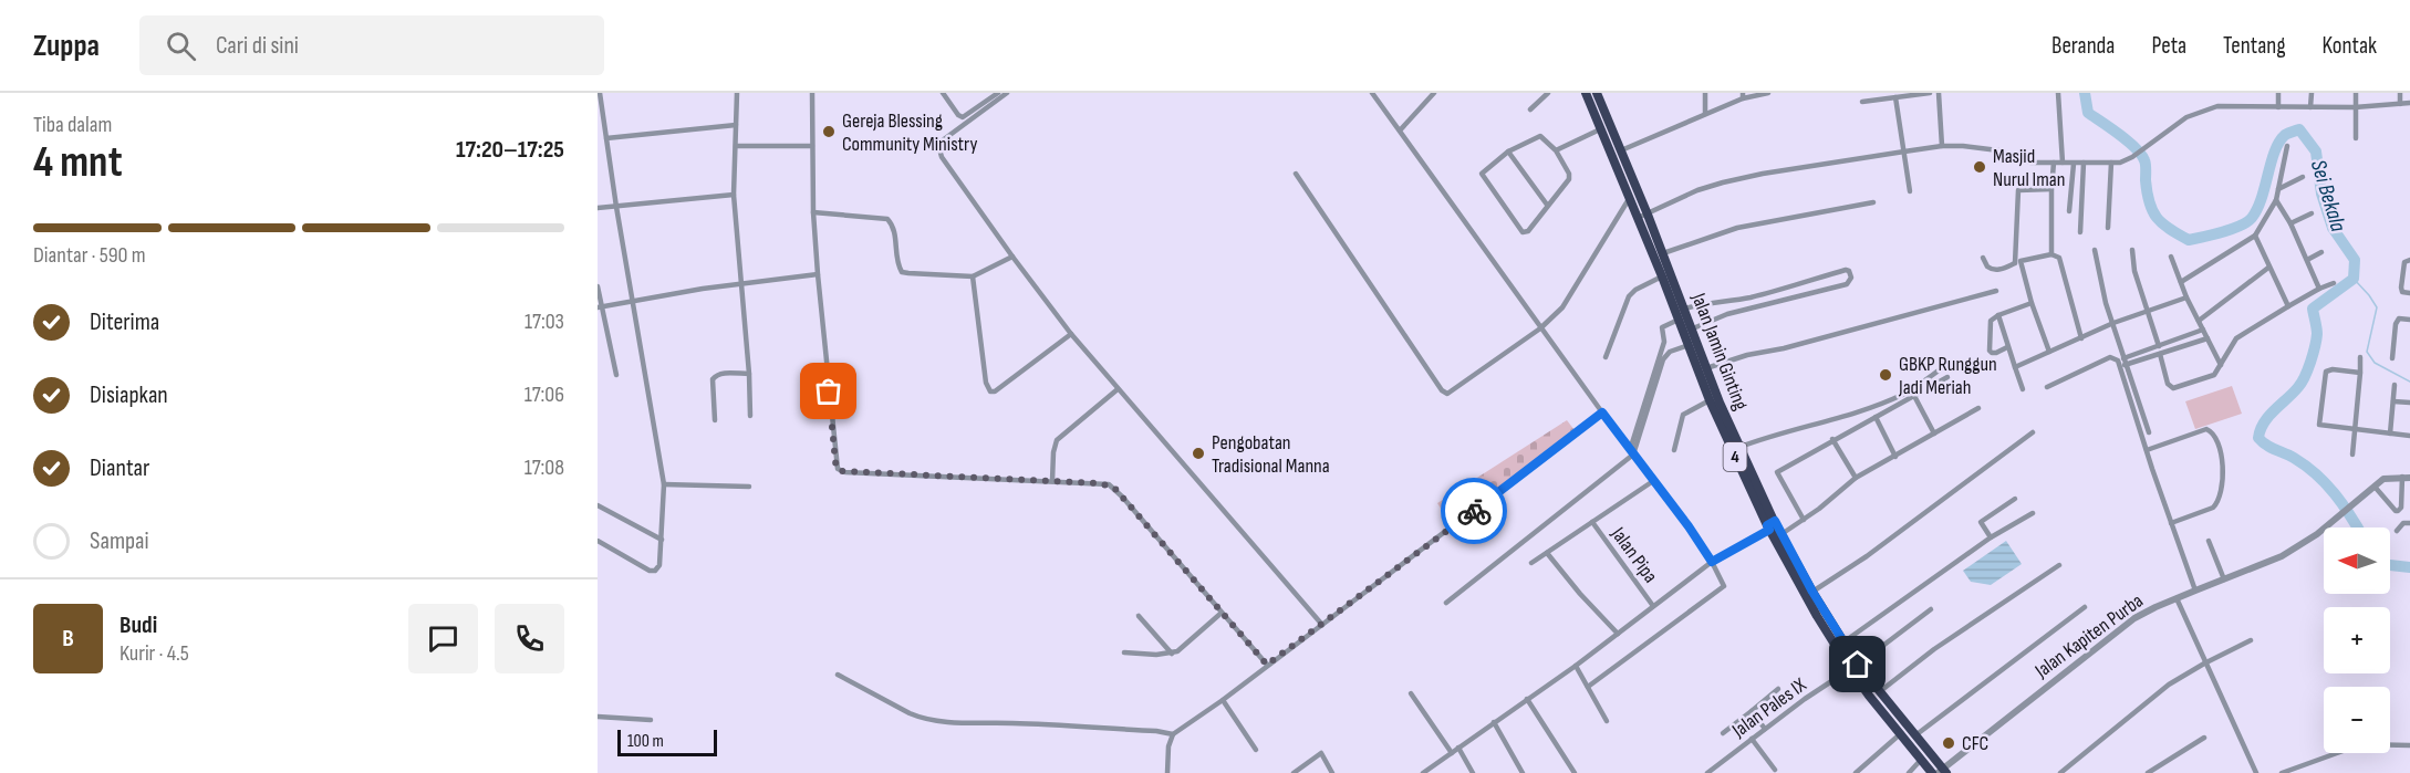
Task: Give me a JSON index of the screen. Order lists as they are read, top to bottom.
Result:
{
  "streets": {
    "highway": ["Jalan Jamin Ginting", "4"],
    "street": ["Jalan Pipa", "Jalan Kapiten Purba", "Jalan Pales IX"]
  },
  "crossings": [
    ["Jalan Jamin Ginting", "Jalan Kapiten Purba"],
    ["Jalan Jamin Ginting", "Jalan Pales IX"]
  ],
  "water": ["Sei Bekala"],
  "places": [
    "Gereja Blessing Community Ministry",
    "Masjid Nurul Iman",
    "GBKP Runggun Jadi Meriah",
    "Pengobatan Tradisional Manna",
    "CFC"
  ],
  "scale_bar": "100 m",
  "north": "left",
  "page": {
    "header": "Zuppa",
    "search": "Cari di sini",
    "nav": [
      "Beranda",
      "Peta",
      "Tentang",
      "Kontak"
    ],
    "heading": ["4 mnt", "Tiba dalam", "17:20–17:25"],
    "panel": ["Budi", "Kurir · 4.5"],
    "bar": "Diantar · 590 m",
    "list": [
      ["Diterima", "17:03"],
      ["Disiapkan", "17:06"],
      ["Diantar", "17:08"],
      "Sampai"
    ],
    "map_buttons": ["+", "−"],
    "round": "B",
    "scale": "100 m"
  }
}
